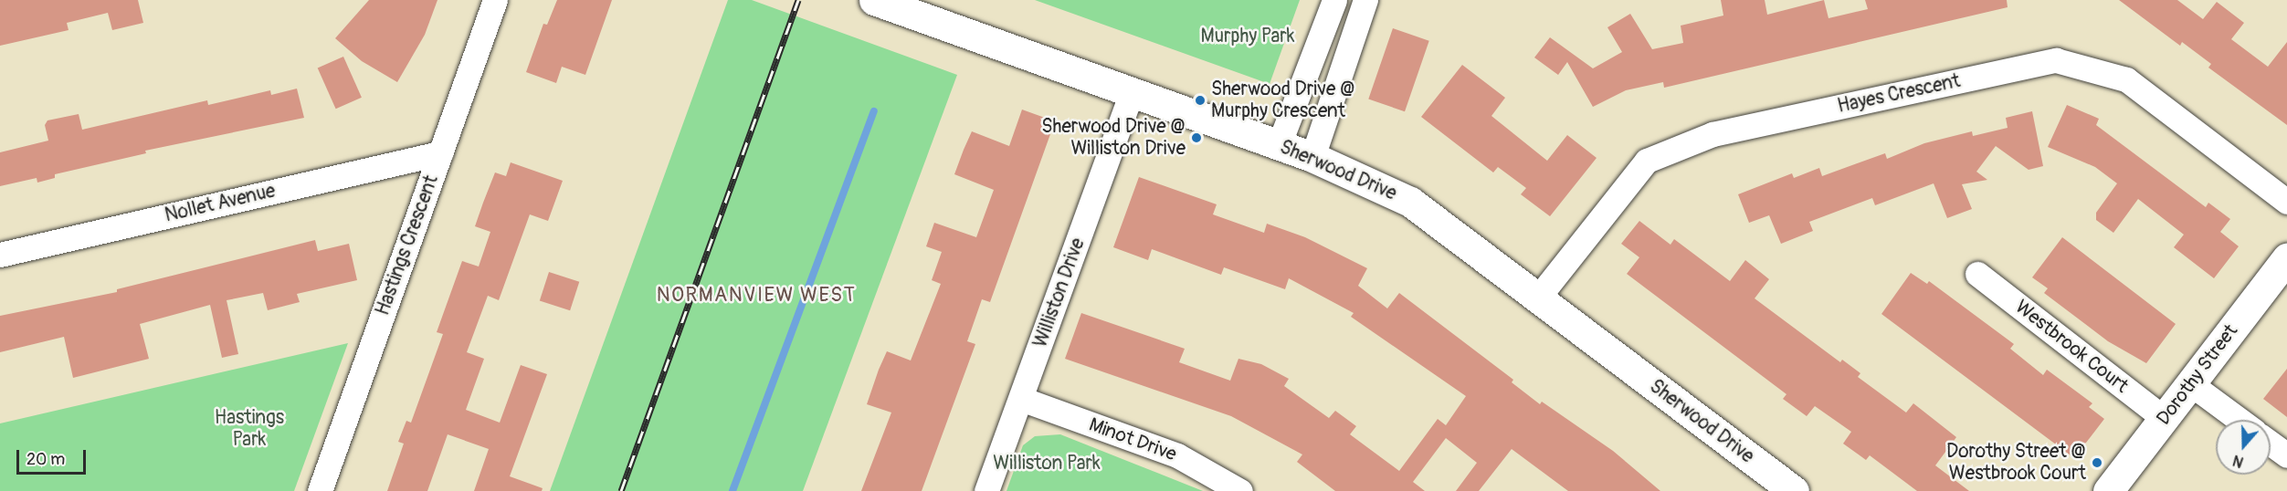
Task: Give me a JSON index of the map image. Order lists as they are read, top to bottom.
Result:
{
  "streets": {
    "street": [
      "Hayes Crescent",
      "Sherwood Drive",
      "Nollet Avenue",
      "Hastings Crescent",
      "Williston Drive",
      "Westbrook Court",
      "Dorothy Street",
      "Minot Drive"
    ]
  },
  "crossings": [
    ["Hayes Crescent", "Sherwood Drive"],
    ["Sherwood Drive", "Williston Drive"],
    ["Nollet Avenue", "Hastings Crescent"],
    ["Williston Drive", "Minot Drive"],
    ["Westbrook Court", "Dorothy Street"]
  ],
  "districts": ["NORMANVIEW WEST"],
  "parks": ["Murphy Park", "Hastings Park", "Williston Park"],
  "places": ["Sherwood Drive @ Murphy Crescent", "Sherwood Drive @ Williston Drive", "Dorothy Street @ Westbrook Court"],
  "scale_bar": "20 m",
  "north": "bottom"
}
